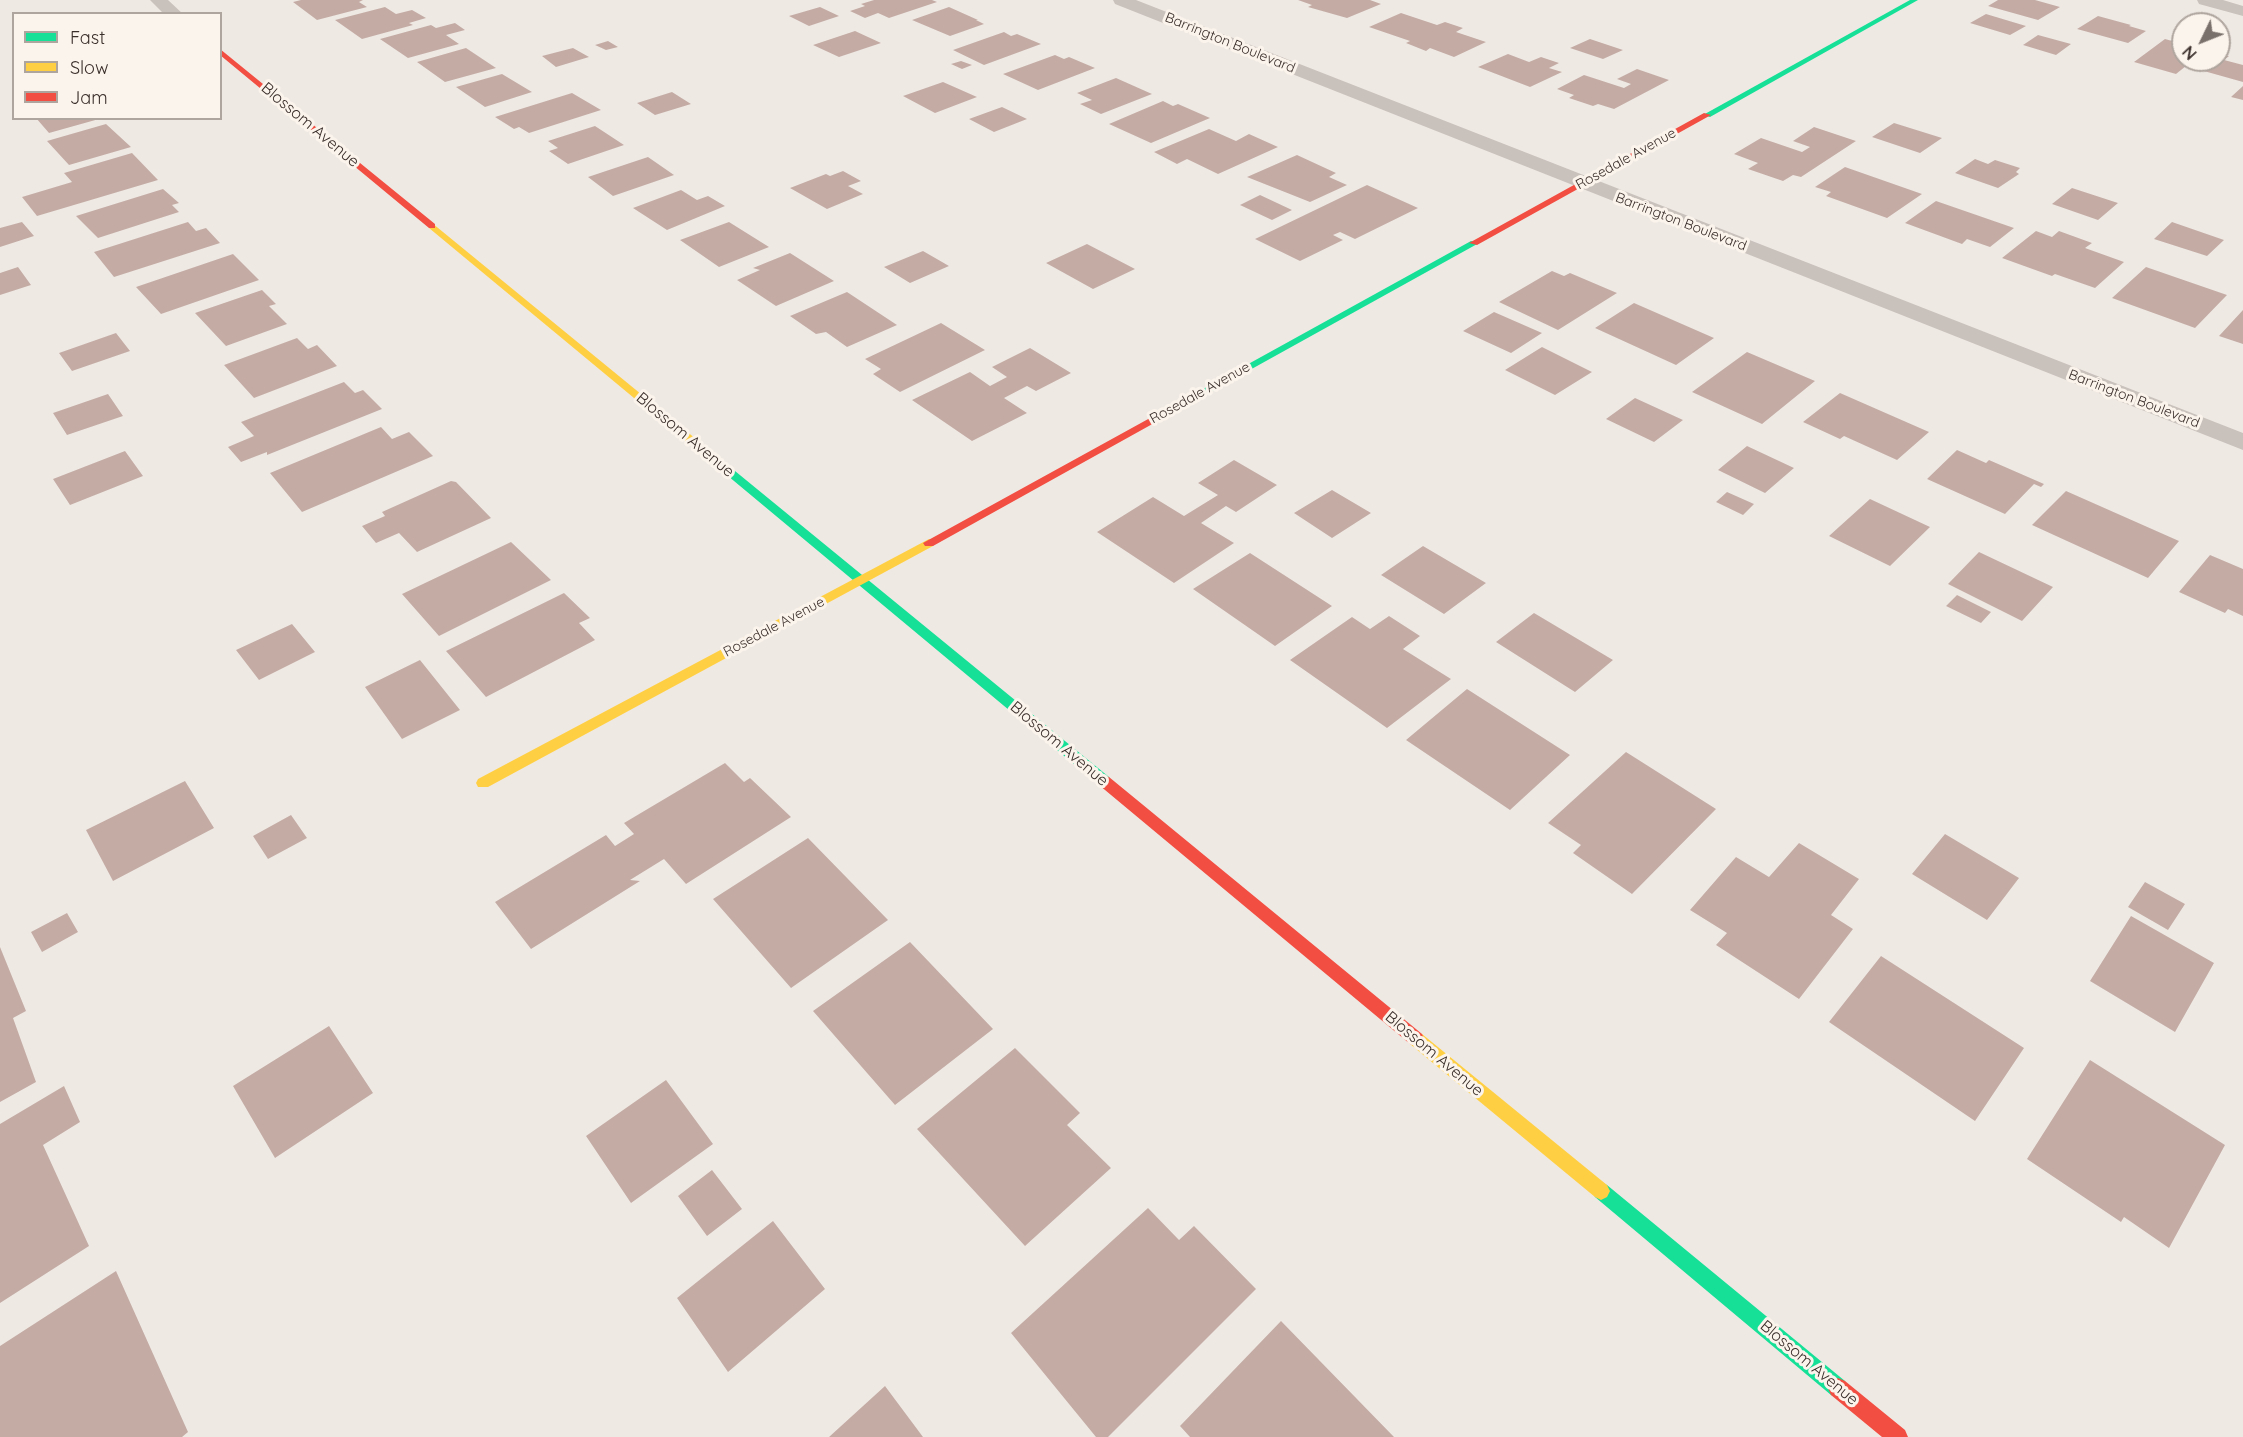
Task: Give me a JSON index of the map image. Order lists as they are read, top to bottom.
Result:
{
  "streets": {
    "street": ["Barrington Boulevard", "Blossom Avenue", "Rosedale Avenue"]
  },
  "crossings": [
    ["Barrington Boulevard", "Rosedale Avenue"],
    ["Blossom Avenue", "Rosedale Avenue"]
  ],
  "legend": ["Fast", "Slow", "Jam"],
  "north": "bottom left"
}
